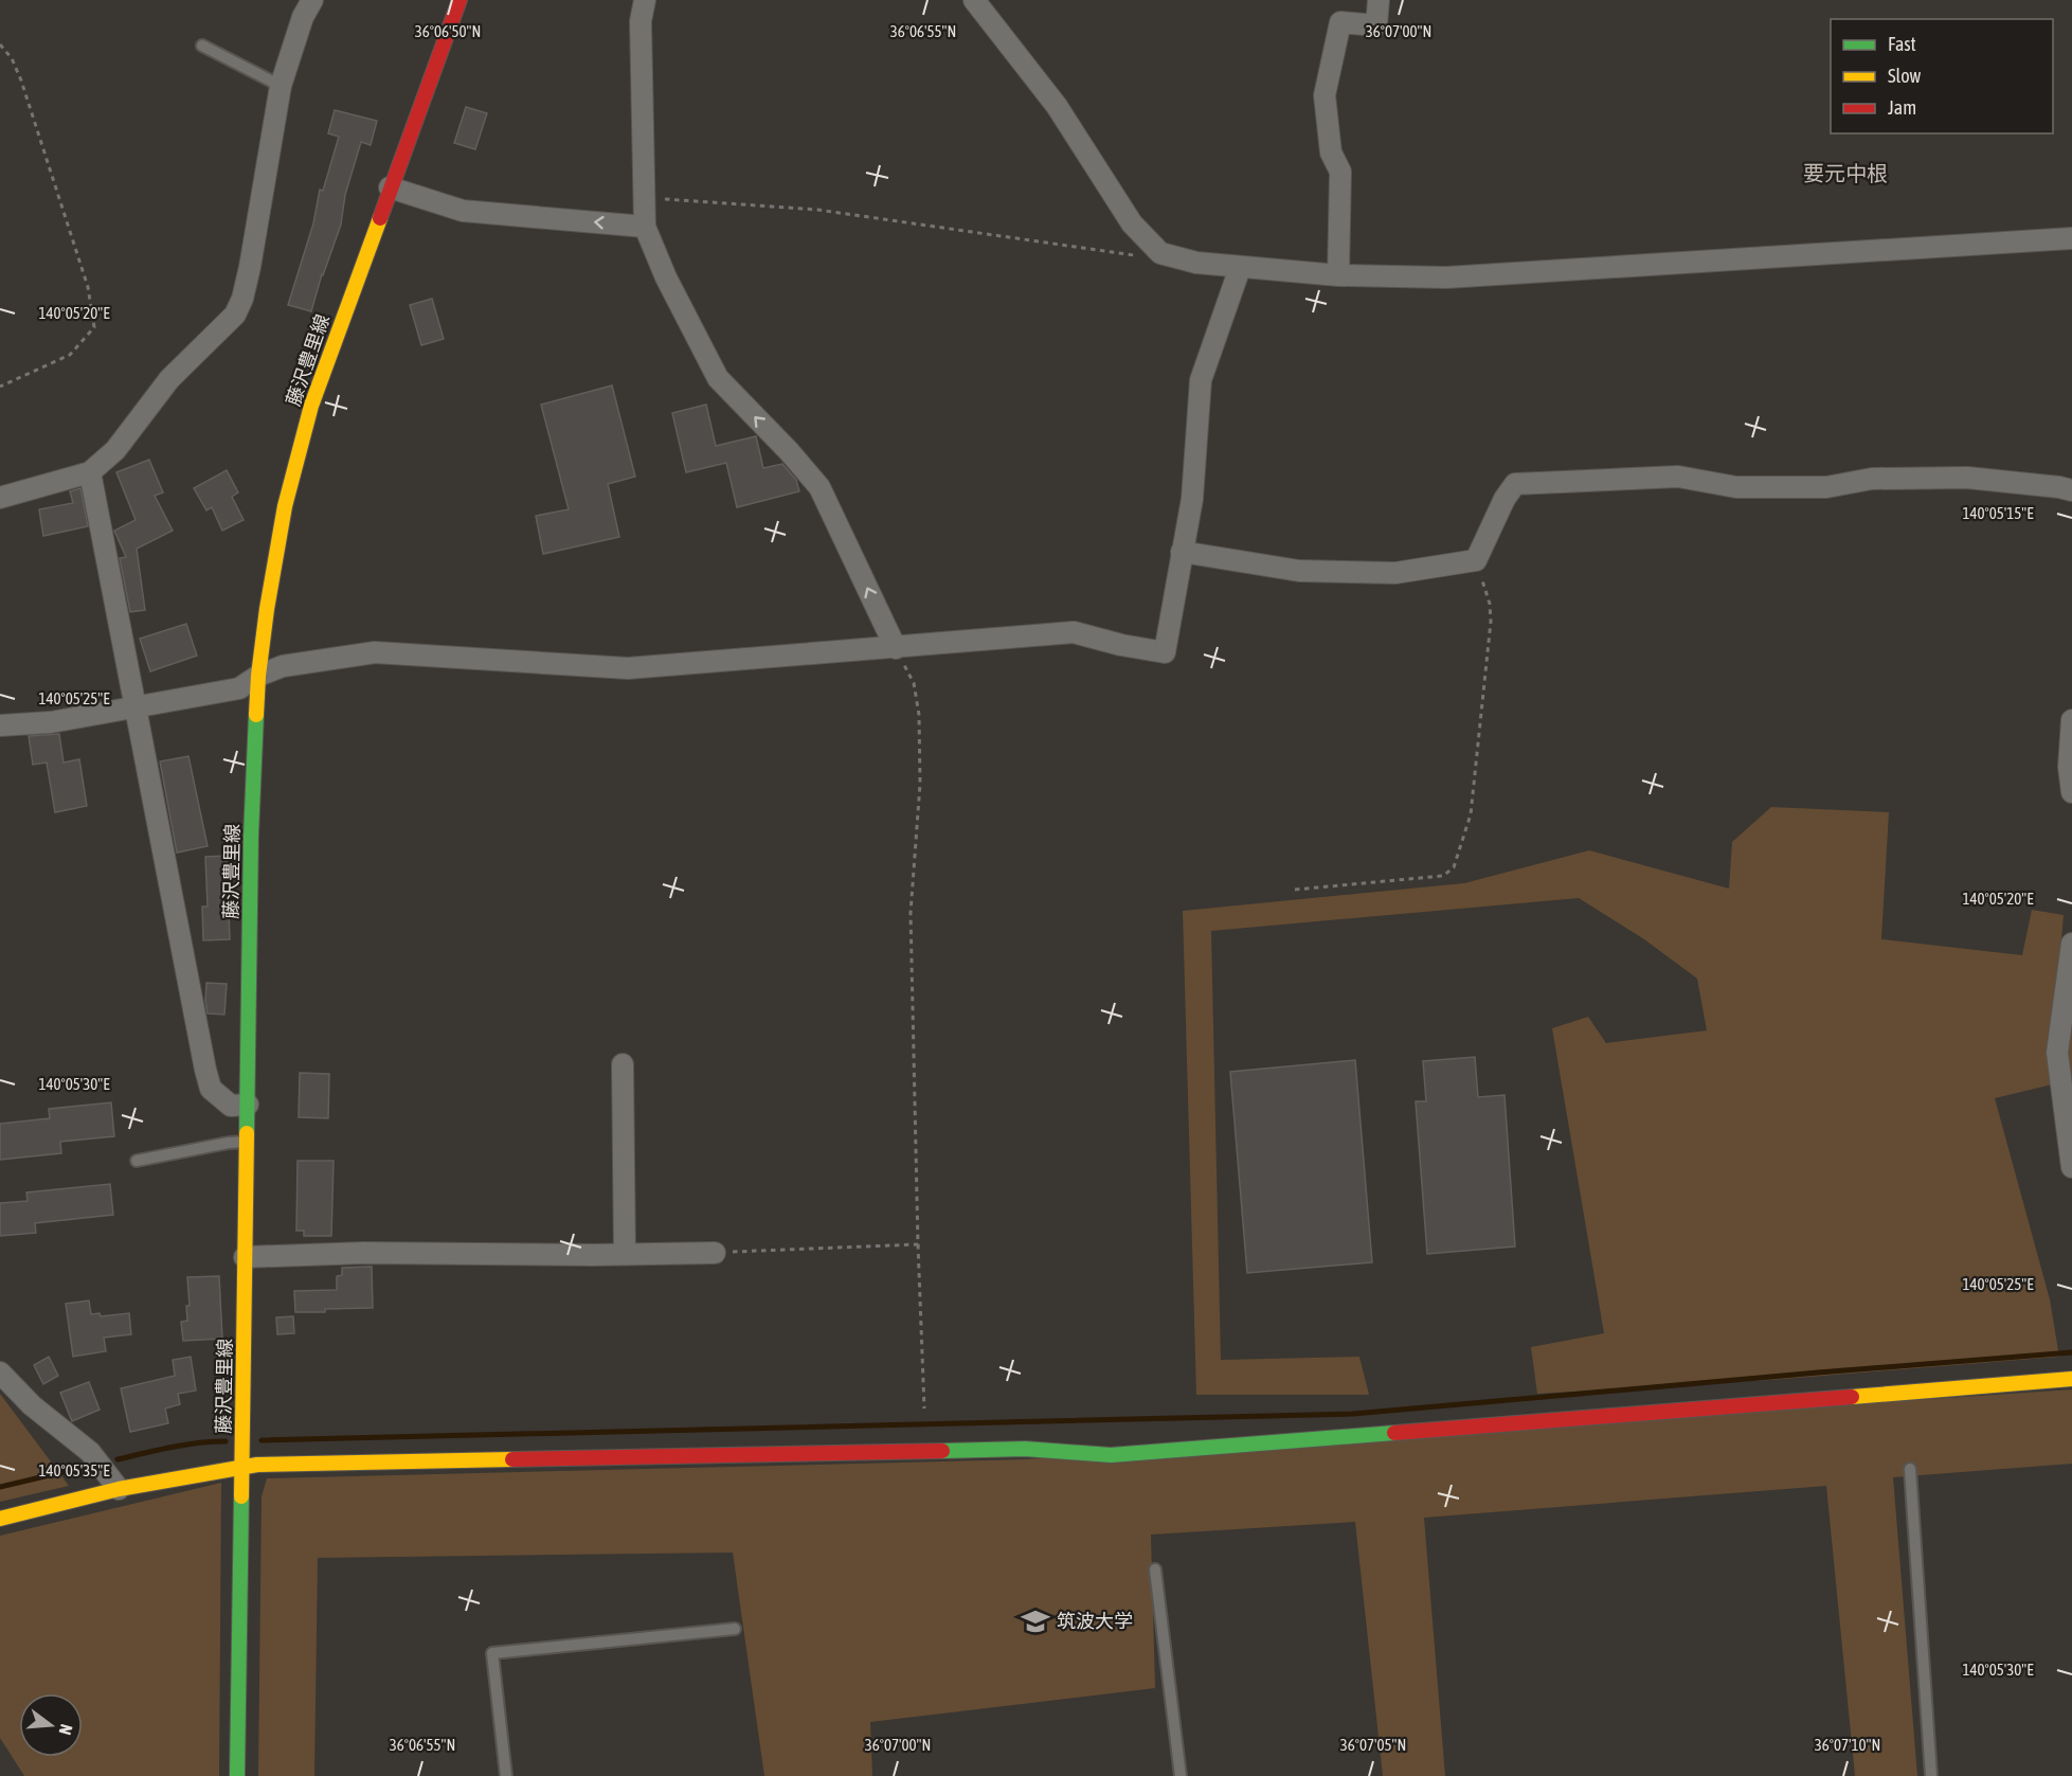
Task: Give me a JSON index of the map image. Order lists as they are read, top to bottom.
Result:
{
  "streets": {
    "street": ["藤沢豊里線"]
  },
  "districts": ["要元中根"],
  "places": {
    "school or university": ["筑波大学"]
  },
  "legend": ["Fast", "Slow", "Jam"],
  "north": "right",
  "coordinates": [
    "36°06'50\"N",
    "36°06'55\"N",
    "36°07'00\"N",
    "140°05'20\"E",
    "140°05'15\"E",
    "140°05'25\"E",
    "140°05'30\"E",
    "140°05'35\"E",
    "36°07'05\"N",
    "36°07'10\"N"
  ]
}
